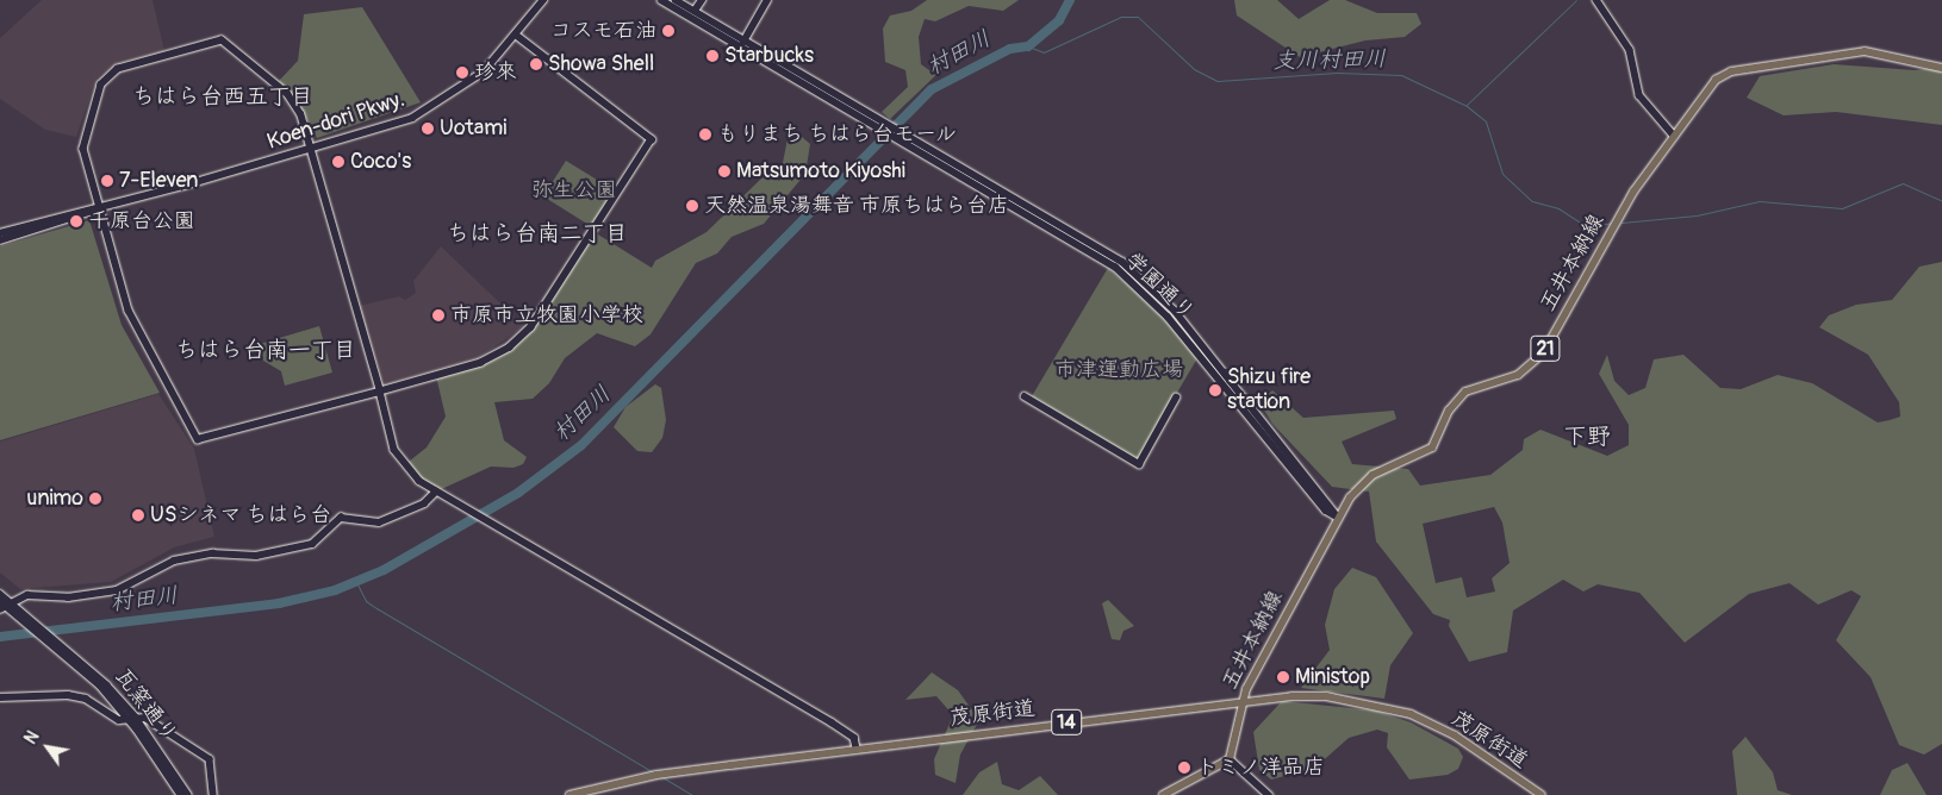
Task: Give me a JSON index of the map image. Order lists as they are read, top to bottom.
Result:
{
  "streets": {
    "main road": [
      "五井本納線",
      "21",
      "茂原街道",
      "14"
    ],
    "street": ["Koen-dori Pkwy.", "学園通り", "瓦窯通り"]
  },
  "crossings": [
    ["五井本納線", "学園通り"],
    ["五井本納線", "茂原街道"]
  ],
  "districts": [
    "ちはら台西五丁目",
    "ちはら台南二丁目",
    "ちはら台南一丁目",
    "下野"
  ],
  "water": ["村田川", "支川村田川"],
  "parks": ["弥生公園", "市津運動広場"],
  "places": [
    "コスモ石油",
    "Starbucks",
    "Showa Shell",
    "珍來",
    "Uotami",
    "もりまち ちはら台モール",
    "Coco's",
    "Matsumoto Kiyoshi",
    "7-Eleven",
    "天然温泉湯舞音 市原ちはら台店",
    "千原台公園",
    "市原市立牧園小学校",
    "Shizu fire station",
    "unimo",
    "USシネマ ちはら台",
    "Ministop",
    "トミノ洋品店"
  ],
  "north": "top left"
}
